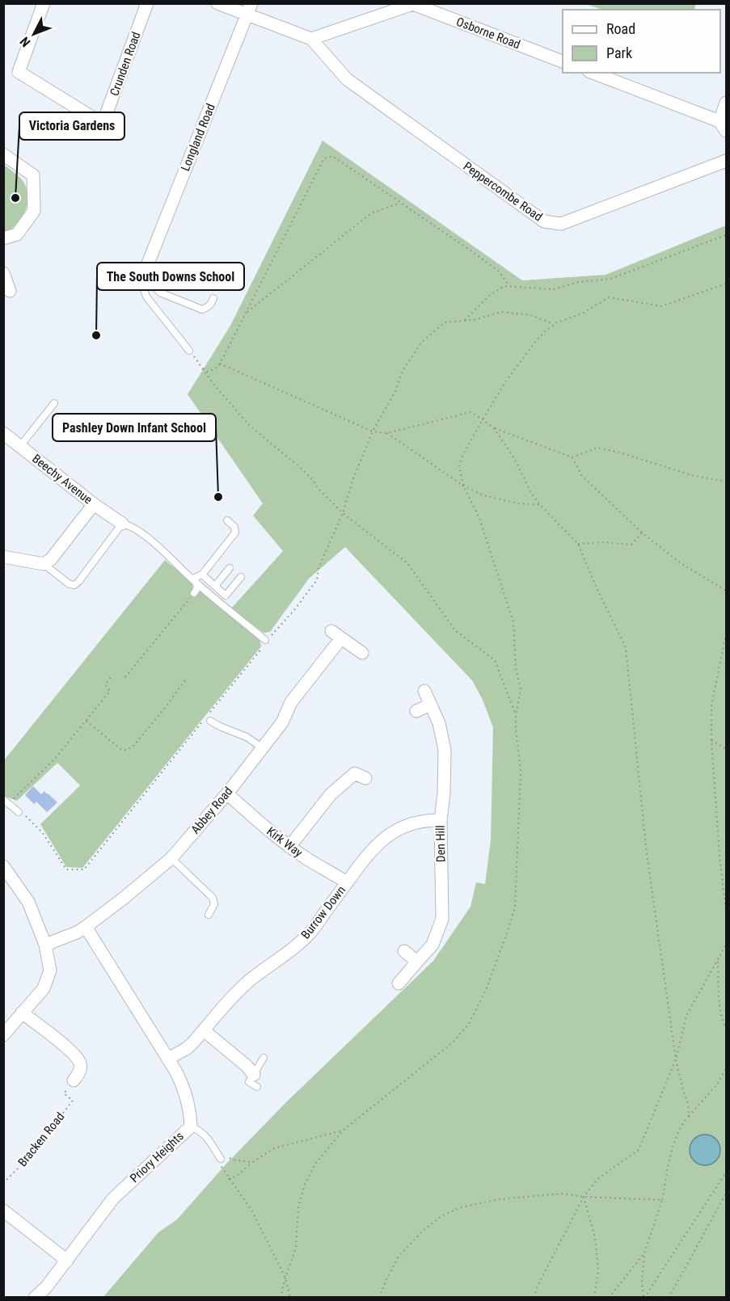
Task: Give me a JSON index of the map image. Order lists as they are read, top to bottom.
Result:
{
  "streets": {
    "street": [
      "Osborne Road",
      "Crunden Road",
      "Longland Road",
      "Peppercombe Road",
      "Beechy Avenue",
      "Abbey Road",
      "Kirk Way",
      "Den Hill",
      "Burrow Down",
      "Priory Heights"
    ],
    "path": ["Bracken Road"]
  },
  "crossings": [
    ["Osborne Road", "Peppercombe Road"],
    ["Abbey Road", "Kirk Way"],
    ["Abbey Road", "Priory Heights"],
    ["Kirk Way", "Burrow Down"],
    ["Den Hill", "Burrow Down"],
    ["Burrow Down", "Priory Heights"]
  ],
  "places": ["Victoria Gardens", "The South Downs School", "Pashley Down Infant School"],
  "legend": ["Road", "Park"],
  "north": "bottom left"
}
